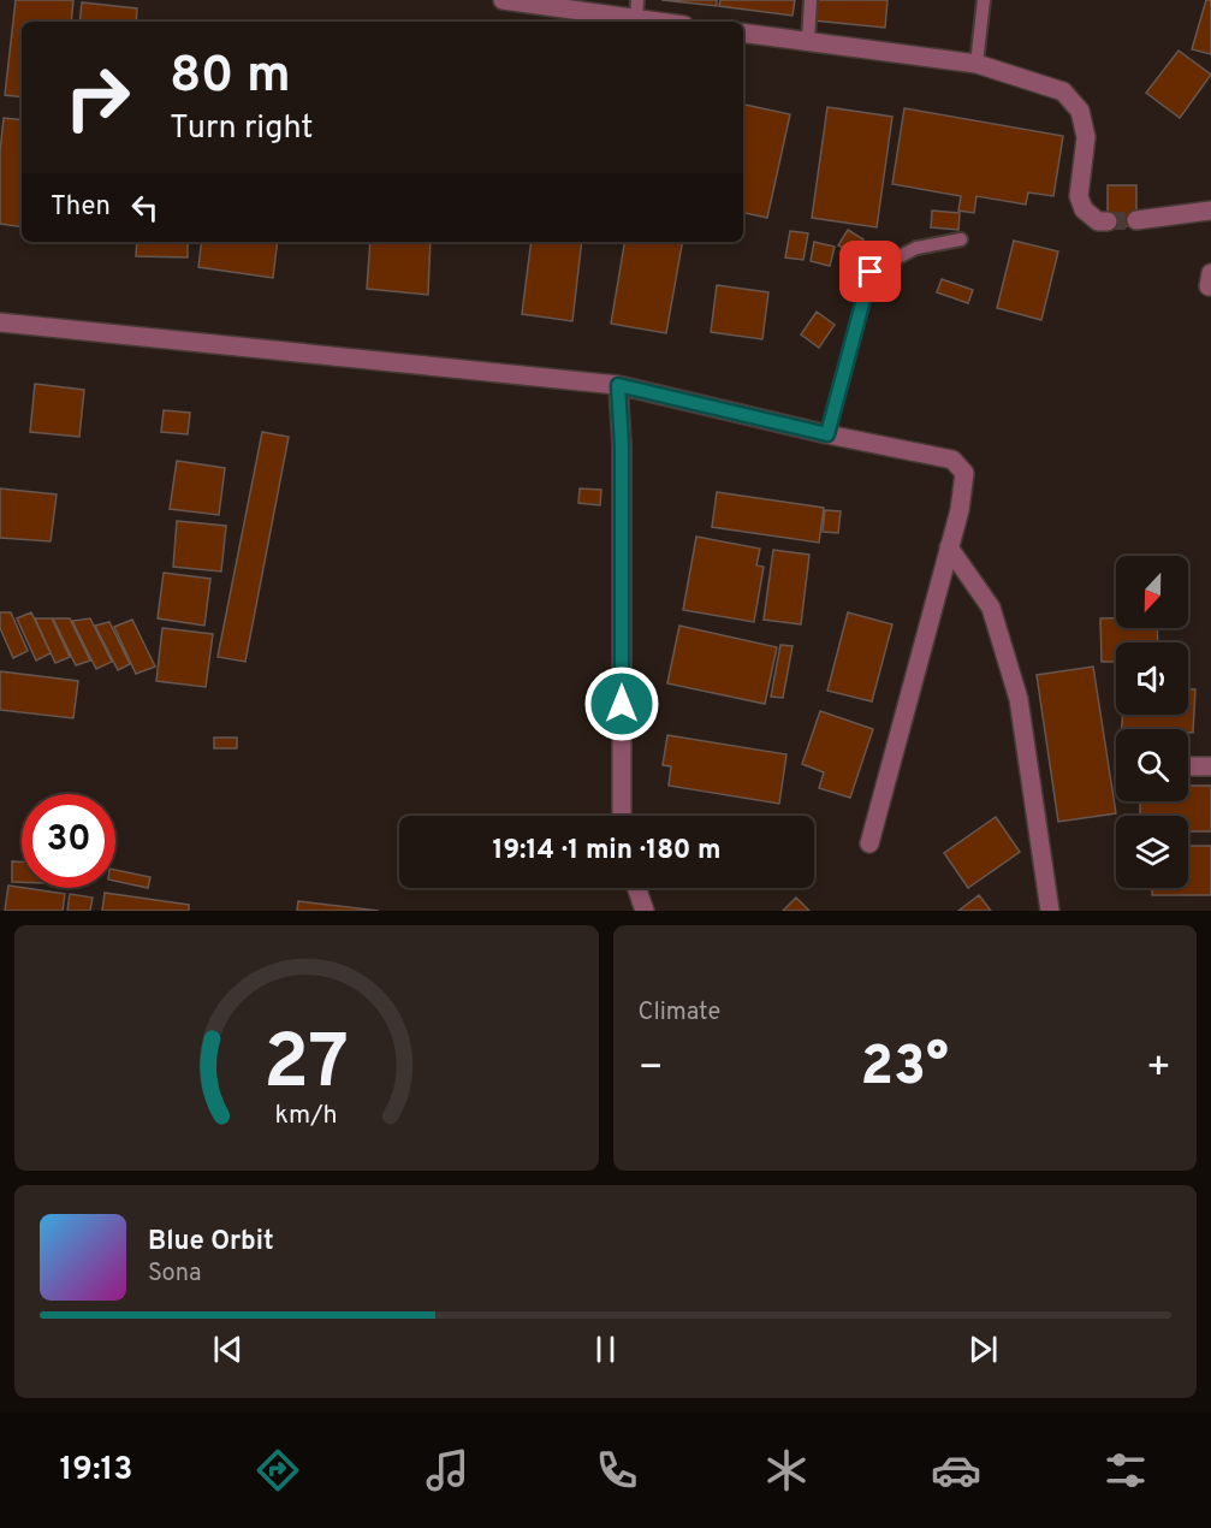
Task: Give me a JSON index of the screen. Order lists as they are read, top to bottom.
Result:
{
  "north": "bottom",
  "page": {
    "turn": ["80 m", "Turn right"],
    "then": "Then",
    "limit": "30",
    "trip": "19:14 · 1 min · 180 m",
    "tile": "Climate",
    "heat": ["−", "23°", "+"],
    "song": ["Blue Orbit", "Sona"],
    "tabs": "19:13",
    "gauge": ["27", "km/h"]
  }
}
